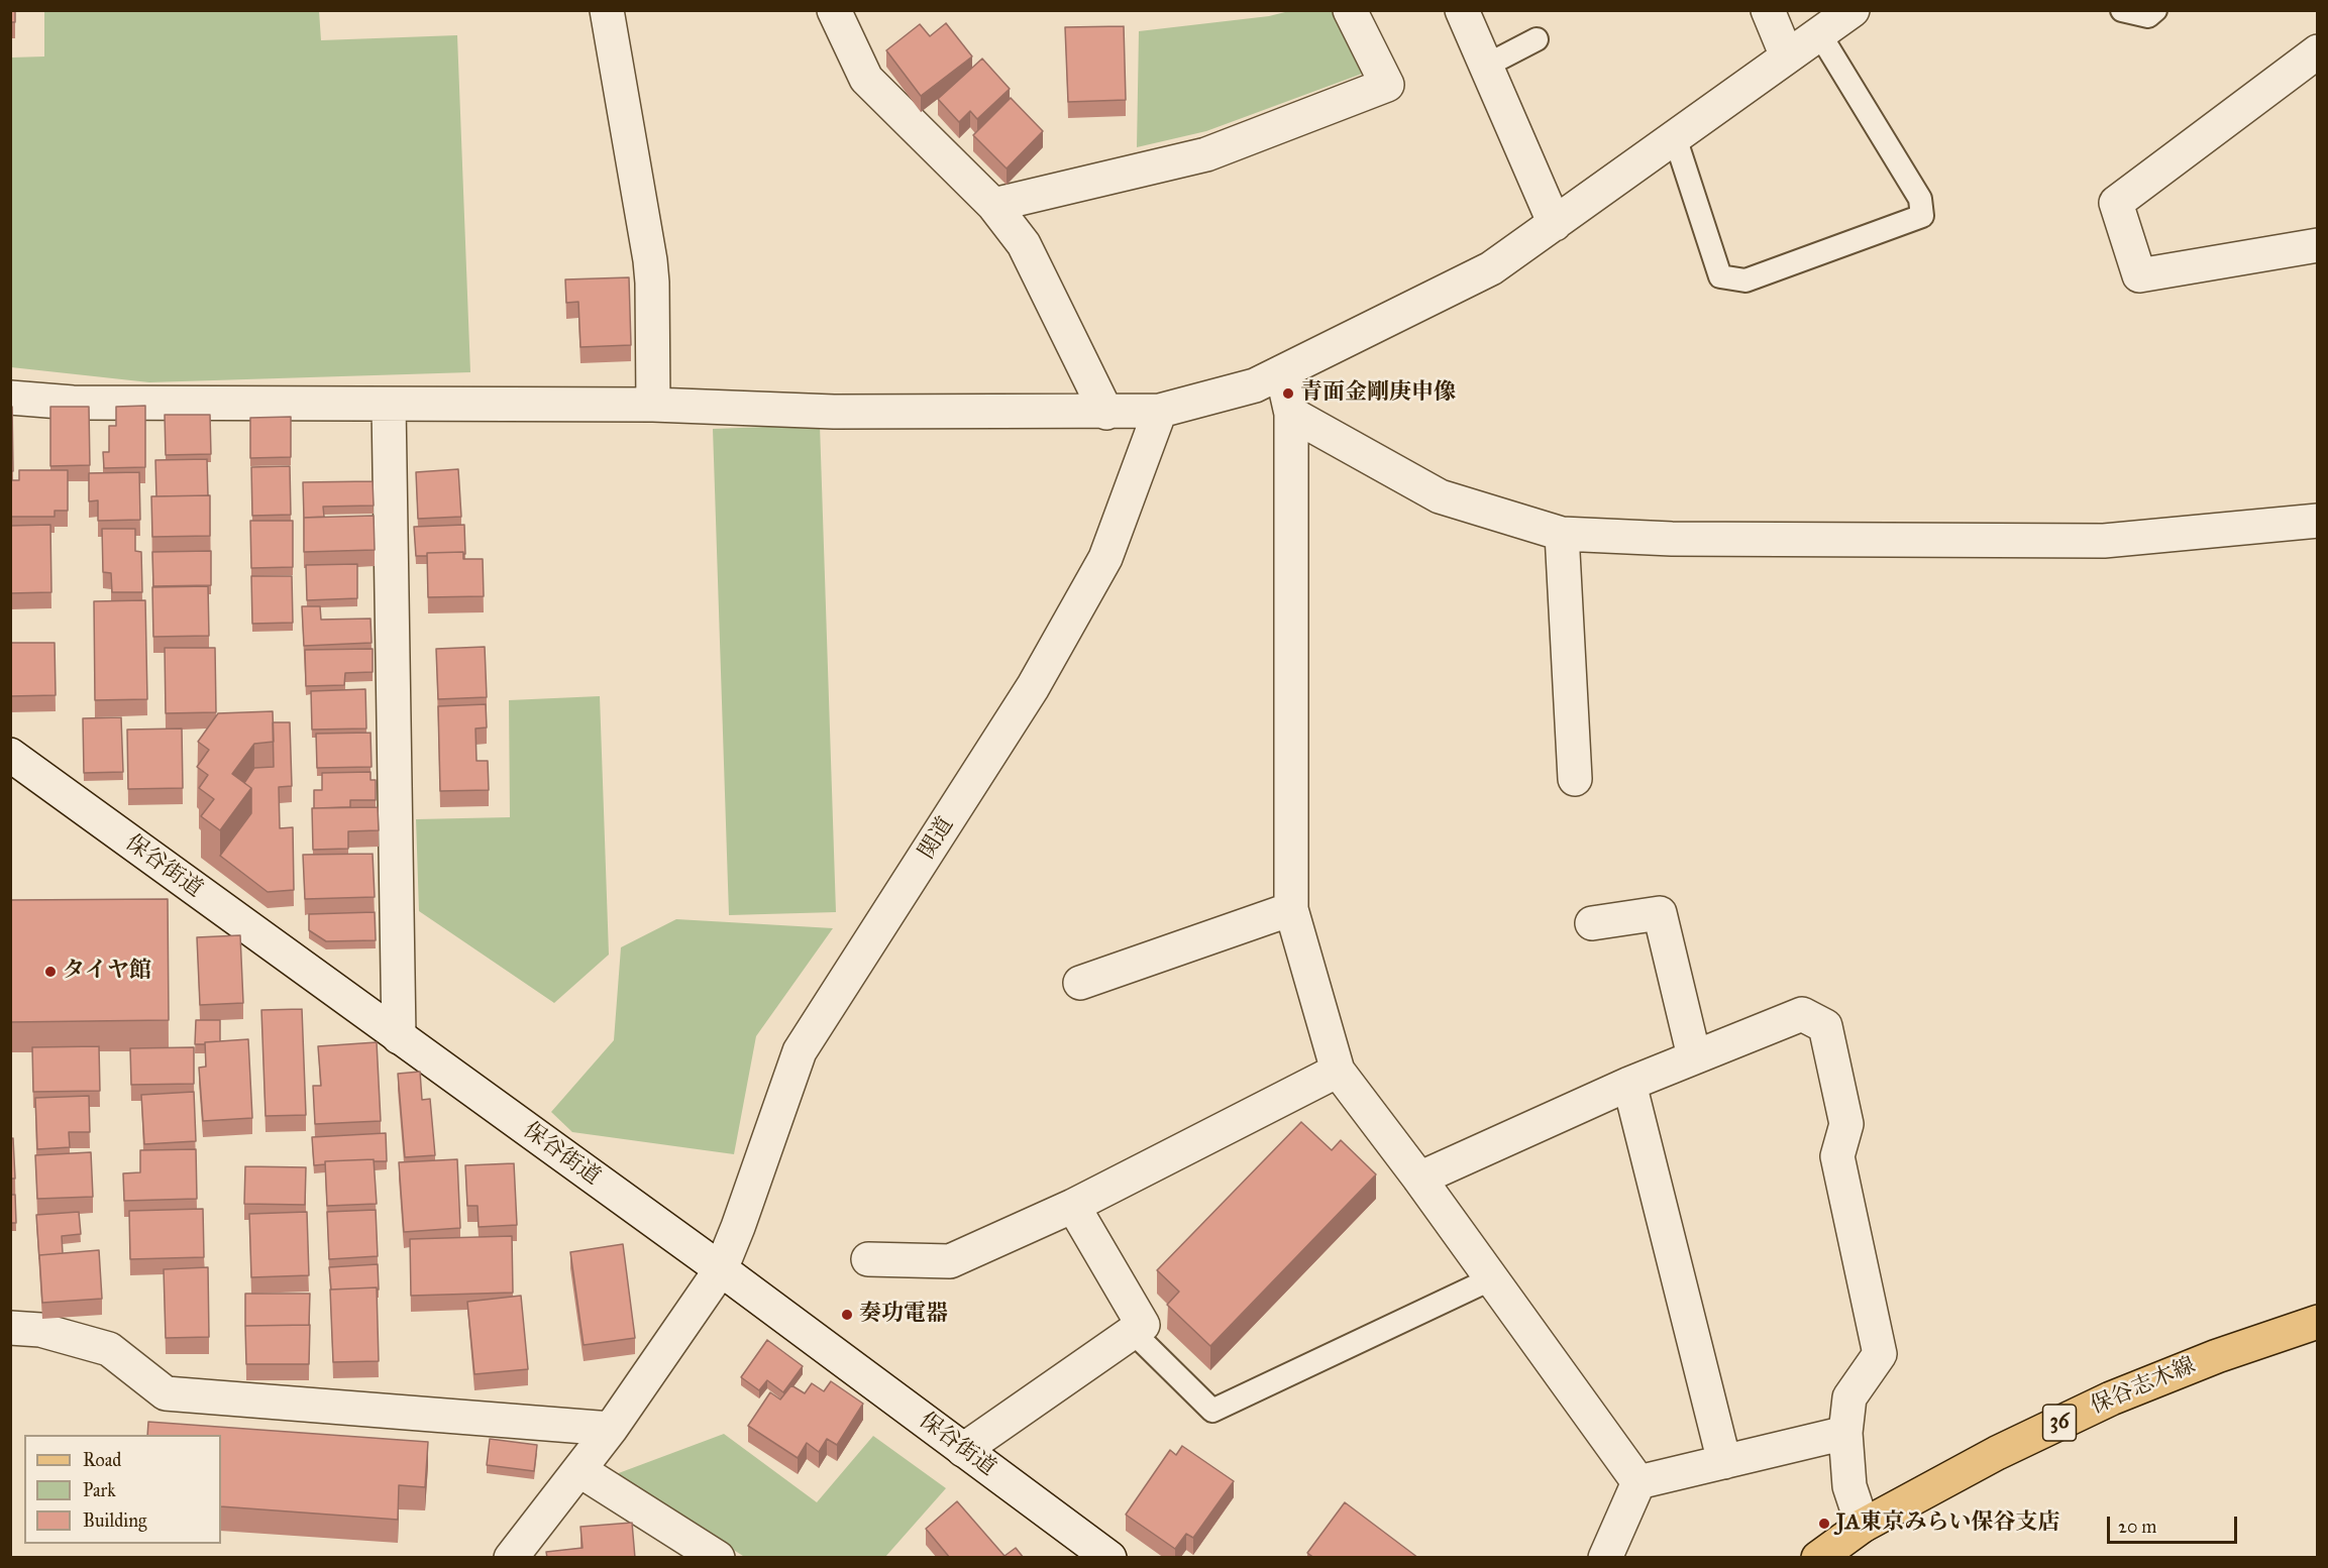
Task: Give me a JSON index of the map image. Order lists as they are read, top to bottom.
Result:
{
  "streets": {
    "main road": ["保谷志木線", "36"],
    "street": ["関道", "保谷街道"]
  },
  "crossings": [
    ["関道", "保谷街道"]
  ],
  "places": [
    "青面金剛庚申像",
    "タイヤ館",
    "奏功電器",
    "JA東京みらい保谷支店"
  ],
  "legend": ["Road", "Park", "Building"],
  "scale_bar": "20 m"
}
